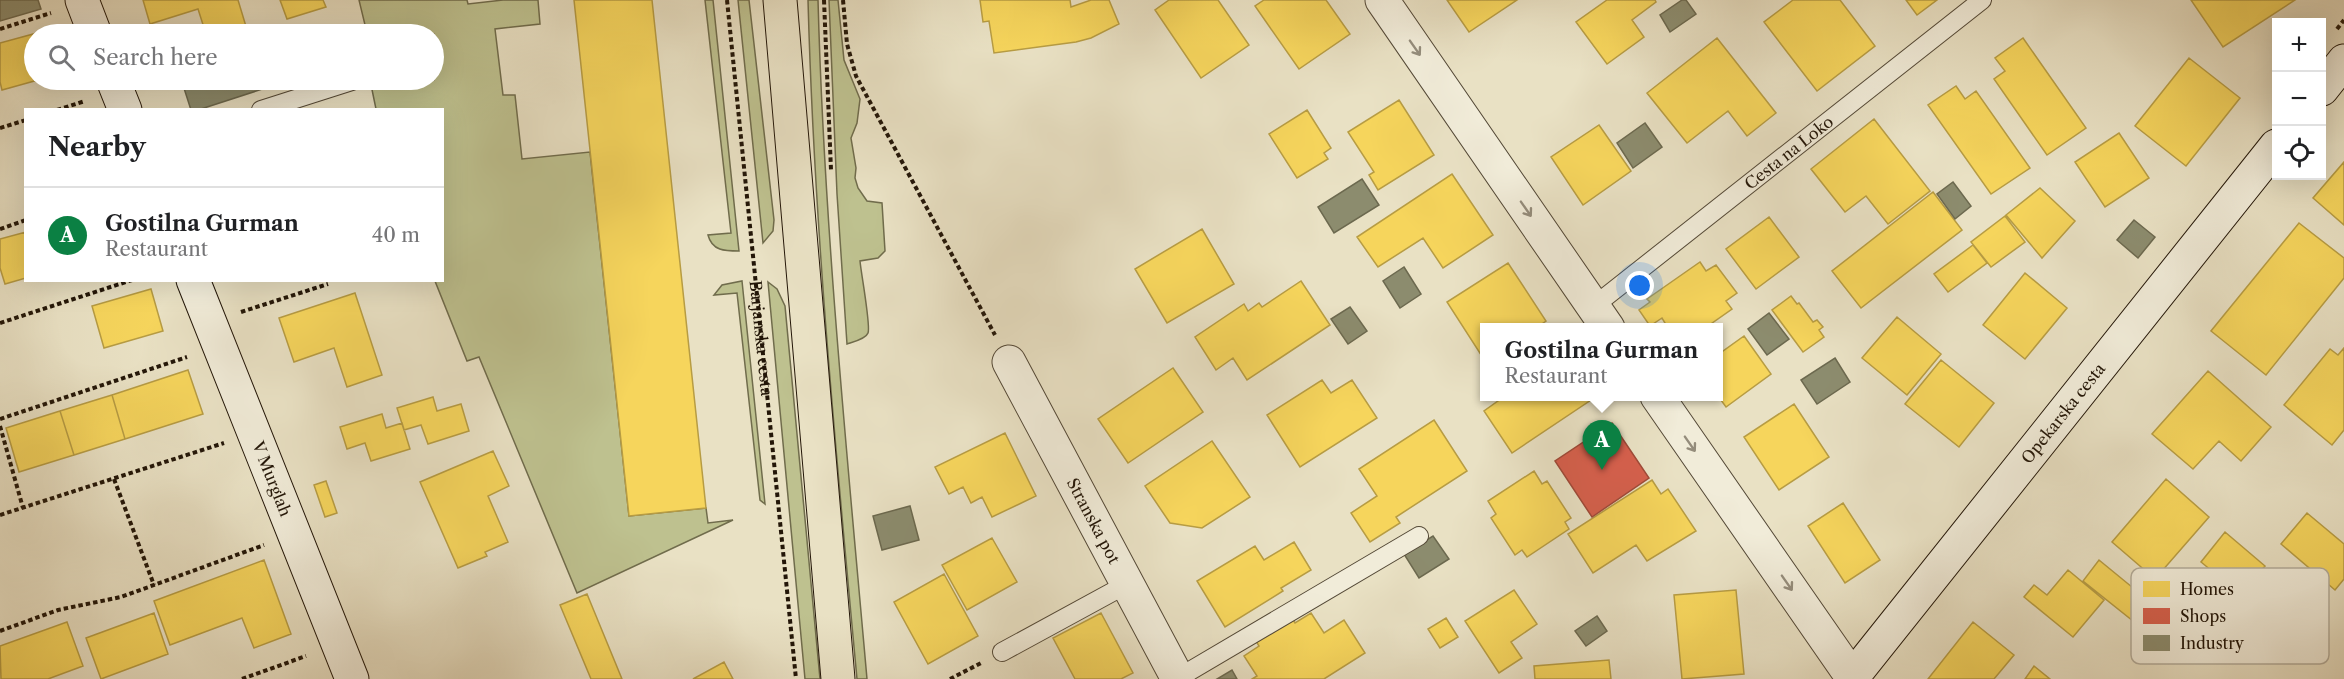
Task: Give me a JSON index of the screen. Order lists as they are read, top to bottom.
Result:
{
  "streets": {
    "street": [
      "Cesta na Loko",
      "Opekarska cesta",
      "V Murglah",
      "Stranska pot"
    ],
    "path": ["Barjanska cesta"]
  },
  "one_way": ["Cesta na Loko"],
  "legend": ["Homes", "Shops", "Industry"],
  "page": {
    "map_buttons": ["+", "−"],
    "search": "Search here",
    "heading": "Nearby",
    "list": [
      {
        "mark": "A",
        "name": "Gostilna Gurman",
        "note": "Restaurant",
        "value": "40 m"
      }
    ],
    "popup": ["Gostilna Gurman", "Restaurant"],
    "pins": "A"
  }
}
